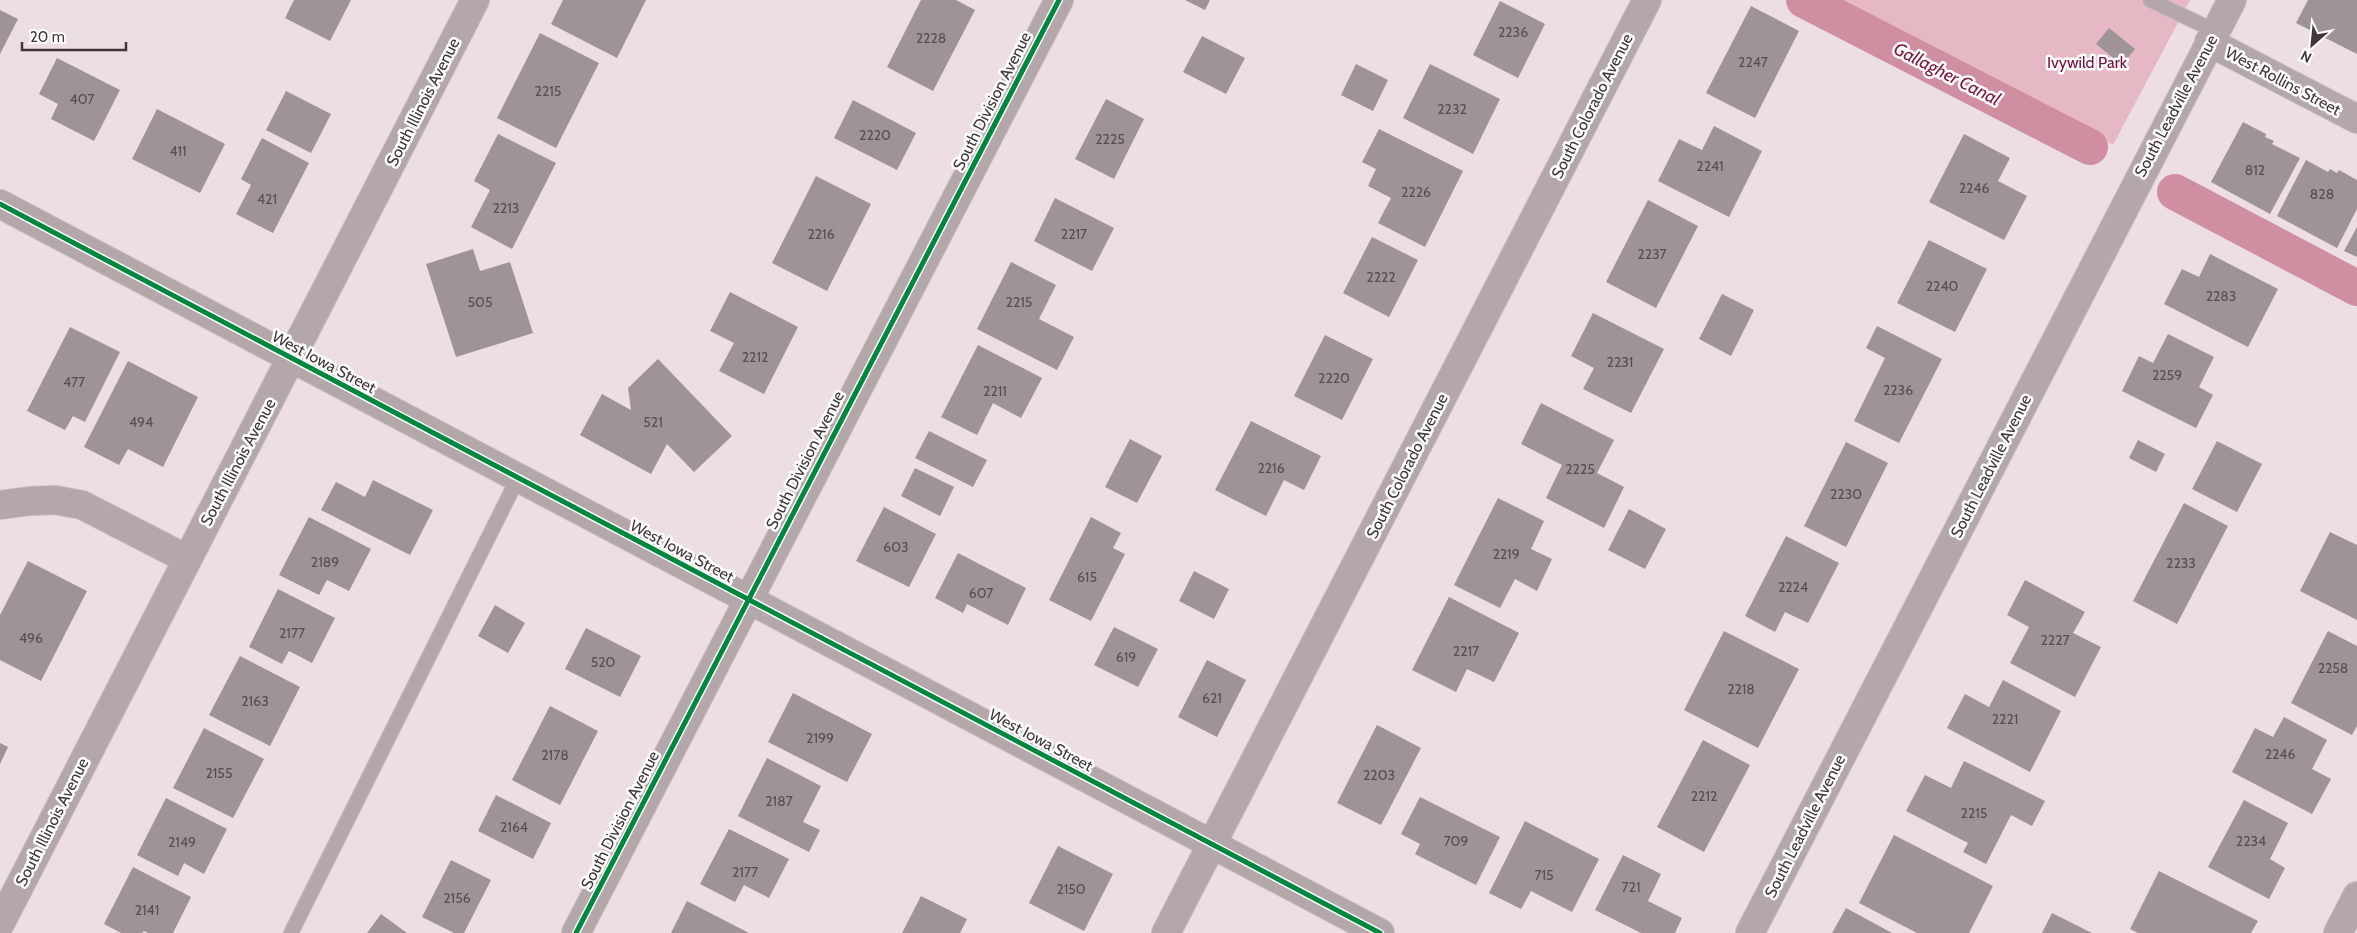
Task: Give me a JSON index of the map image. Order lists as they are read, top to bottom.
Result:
{
  "streets": {
    "street": [
      "West Rollins Street",
      "South Division Avenue",
      "South Illinois Avenue",
      "South Colorado Avenue",
      "South Leadville Avenue",
      "West Iowa Street"
    ]
  },
  "crossings": [
    ["West Rollins Street", "South Leadville Avenue"],
    ["South Division Avenue", "West Iowa Street"],
    ["South Illinois Avenue", "West Iowa Street"],
    ["South Colorado Avenue", "West Iowa Street"]
  ],
  "water": ["Gallagher Canal"],
  "parks": ["Ivywild Park"],
  "house_numbers": [
    "2236",
    "2228",
    "2247",
    "2215",
    "407",
    "2232",
    "2220",
    "2225",
    "411",
    "2241",
    "812",
    "2246",
    "2226",
    "828",
    "421",
    "2213",
    "2216",
    "2217",
    "2237",
    "2222",
    "2240",
    "2283",
    "505",
    "2215",
    "2212",
    "2231",
    "2259",
    "2220",
    "477",
    "2236",
    "2211",
    "494",
    "521",
    "2216",
    "2225",
    "2230",
    "603",
    "2219",
    "2189",
    "2233",
    "615",
    "2224",
    "607",
    "2177",
    "496",
    "2227",
    "2217",
    "619",
    "520",
    "2258",
    "2218",
    "621",
    "2163",
    "2221",
    "2199",
    "2246",
    "2178",
    "2155",
    "2203",
    "2212",
    "2187",
    "2215",
    "2164",
    "709",
    "2234",
    "2149",
    "2177",
    "715",
    "721",
    "2150",
    "2156",
    "2141"
  ],
  "scale_bar": "20 m",
  "north": "bottom left"
}
